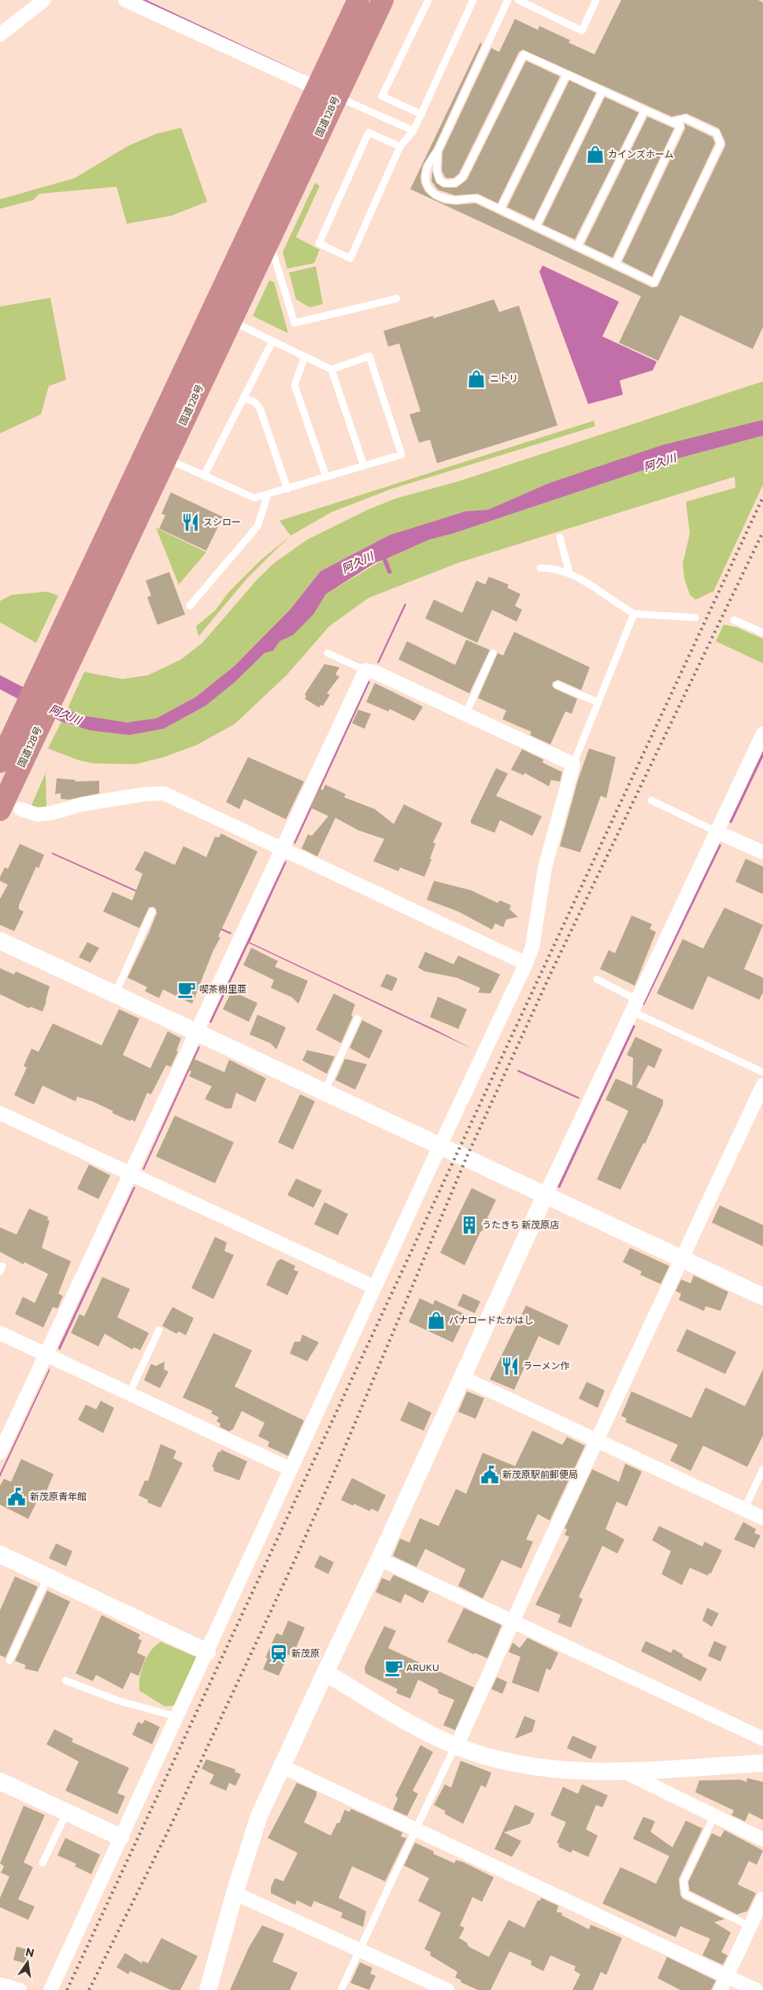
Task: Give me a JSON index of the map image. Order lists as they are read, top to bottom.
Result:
{
  "streets": {
    "highway": ["国道128号"]
  },
  "water": ["阿久川"],
  "places": {
    "shop": ["カインズホーム", "ニトリ", "パナロードたかはし"],
    "restaurant": ["スシロー", "ラーメン作"],
    "cafe": ["喫茶樹里亜", "ARUKU"],
    "building": ["うたきち 新茂原店"],
    "public building": ["新茂原駅前郵便局", "新茂原青年館"],
    "station": ["新茂原"]
  },
  "north": "top"
}
